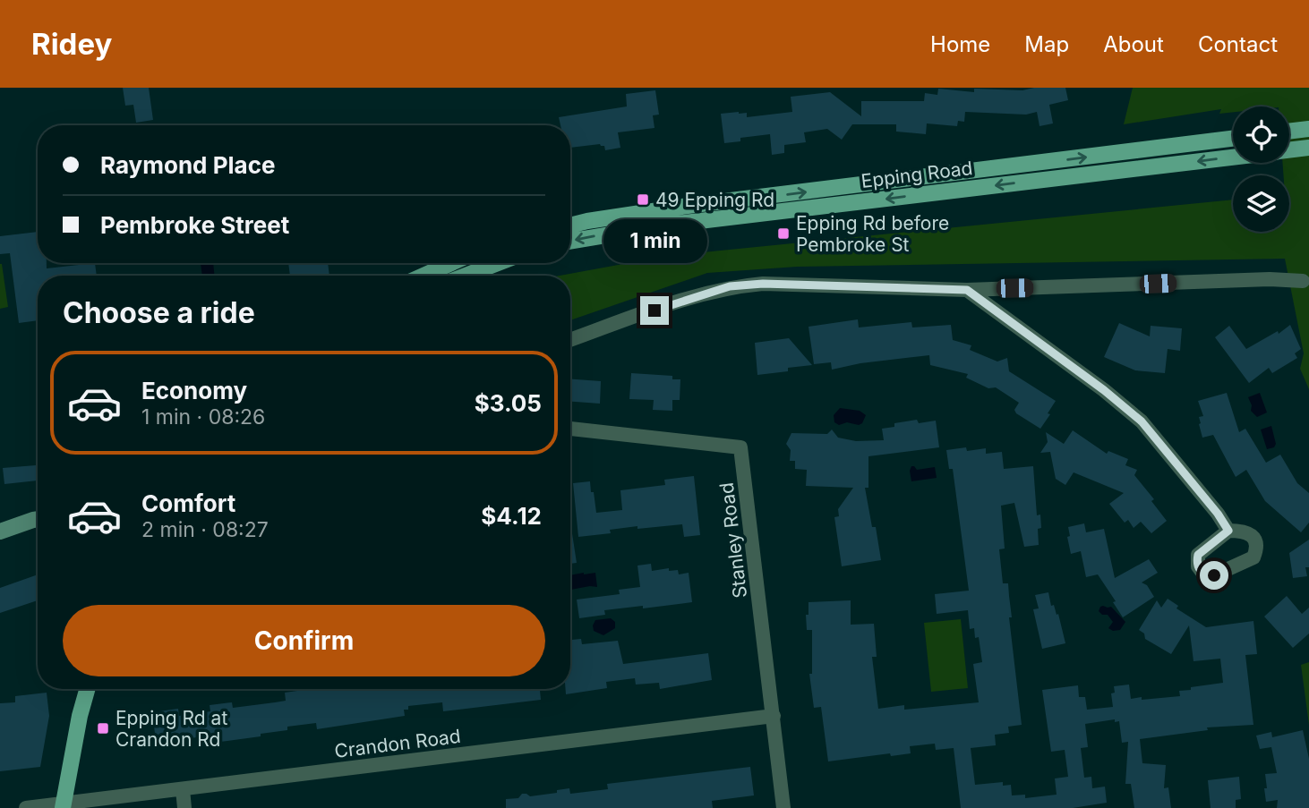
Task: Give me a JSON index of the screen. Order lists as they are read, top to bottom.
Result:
{
  "streets": {
    "main road": ["Epping Road"],
    "street": ["Stanley Road", "Crandon Road"]
  },
  "crossings": [
    ["Stanley Road", "Crandon Road"]
  ],
  "places": {
    "transit": ["49 Epping Rd", "Epping Rd before Pembroke St", "Epping Rd at Crandon Rd"]
  },
  "page": {
    "header": "Ridey",
    "nav": [
      "Home",
      "Map",
      "About",
      "Contact"
    ],
    "banner": ["Raymond Place", "Pembroke Street"],
    "bubble": "1 min",
    "heading": "Choose a ride",
    "list": [
      {
        "name": "Economy",
        "note": "1 min · 08:26",
        "value": "$3.05"
      },
      {
        "name": "Comfort",
        "note": "2 min · 08:27",
        "value": "$4.12"
      }
    ],
    "buttons": "Confirm"
  }
}
